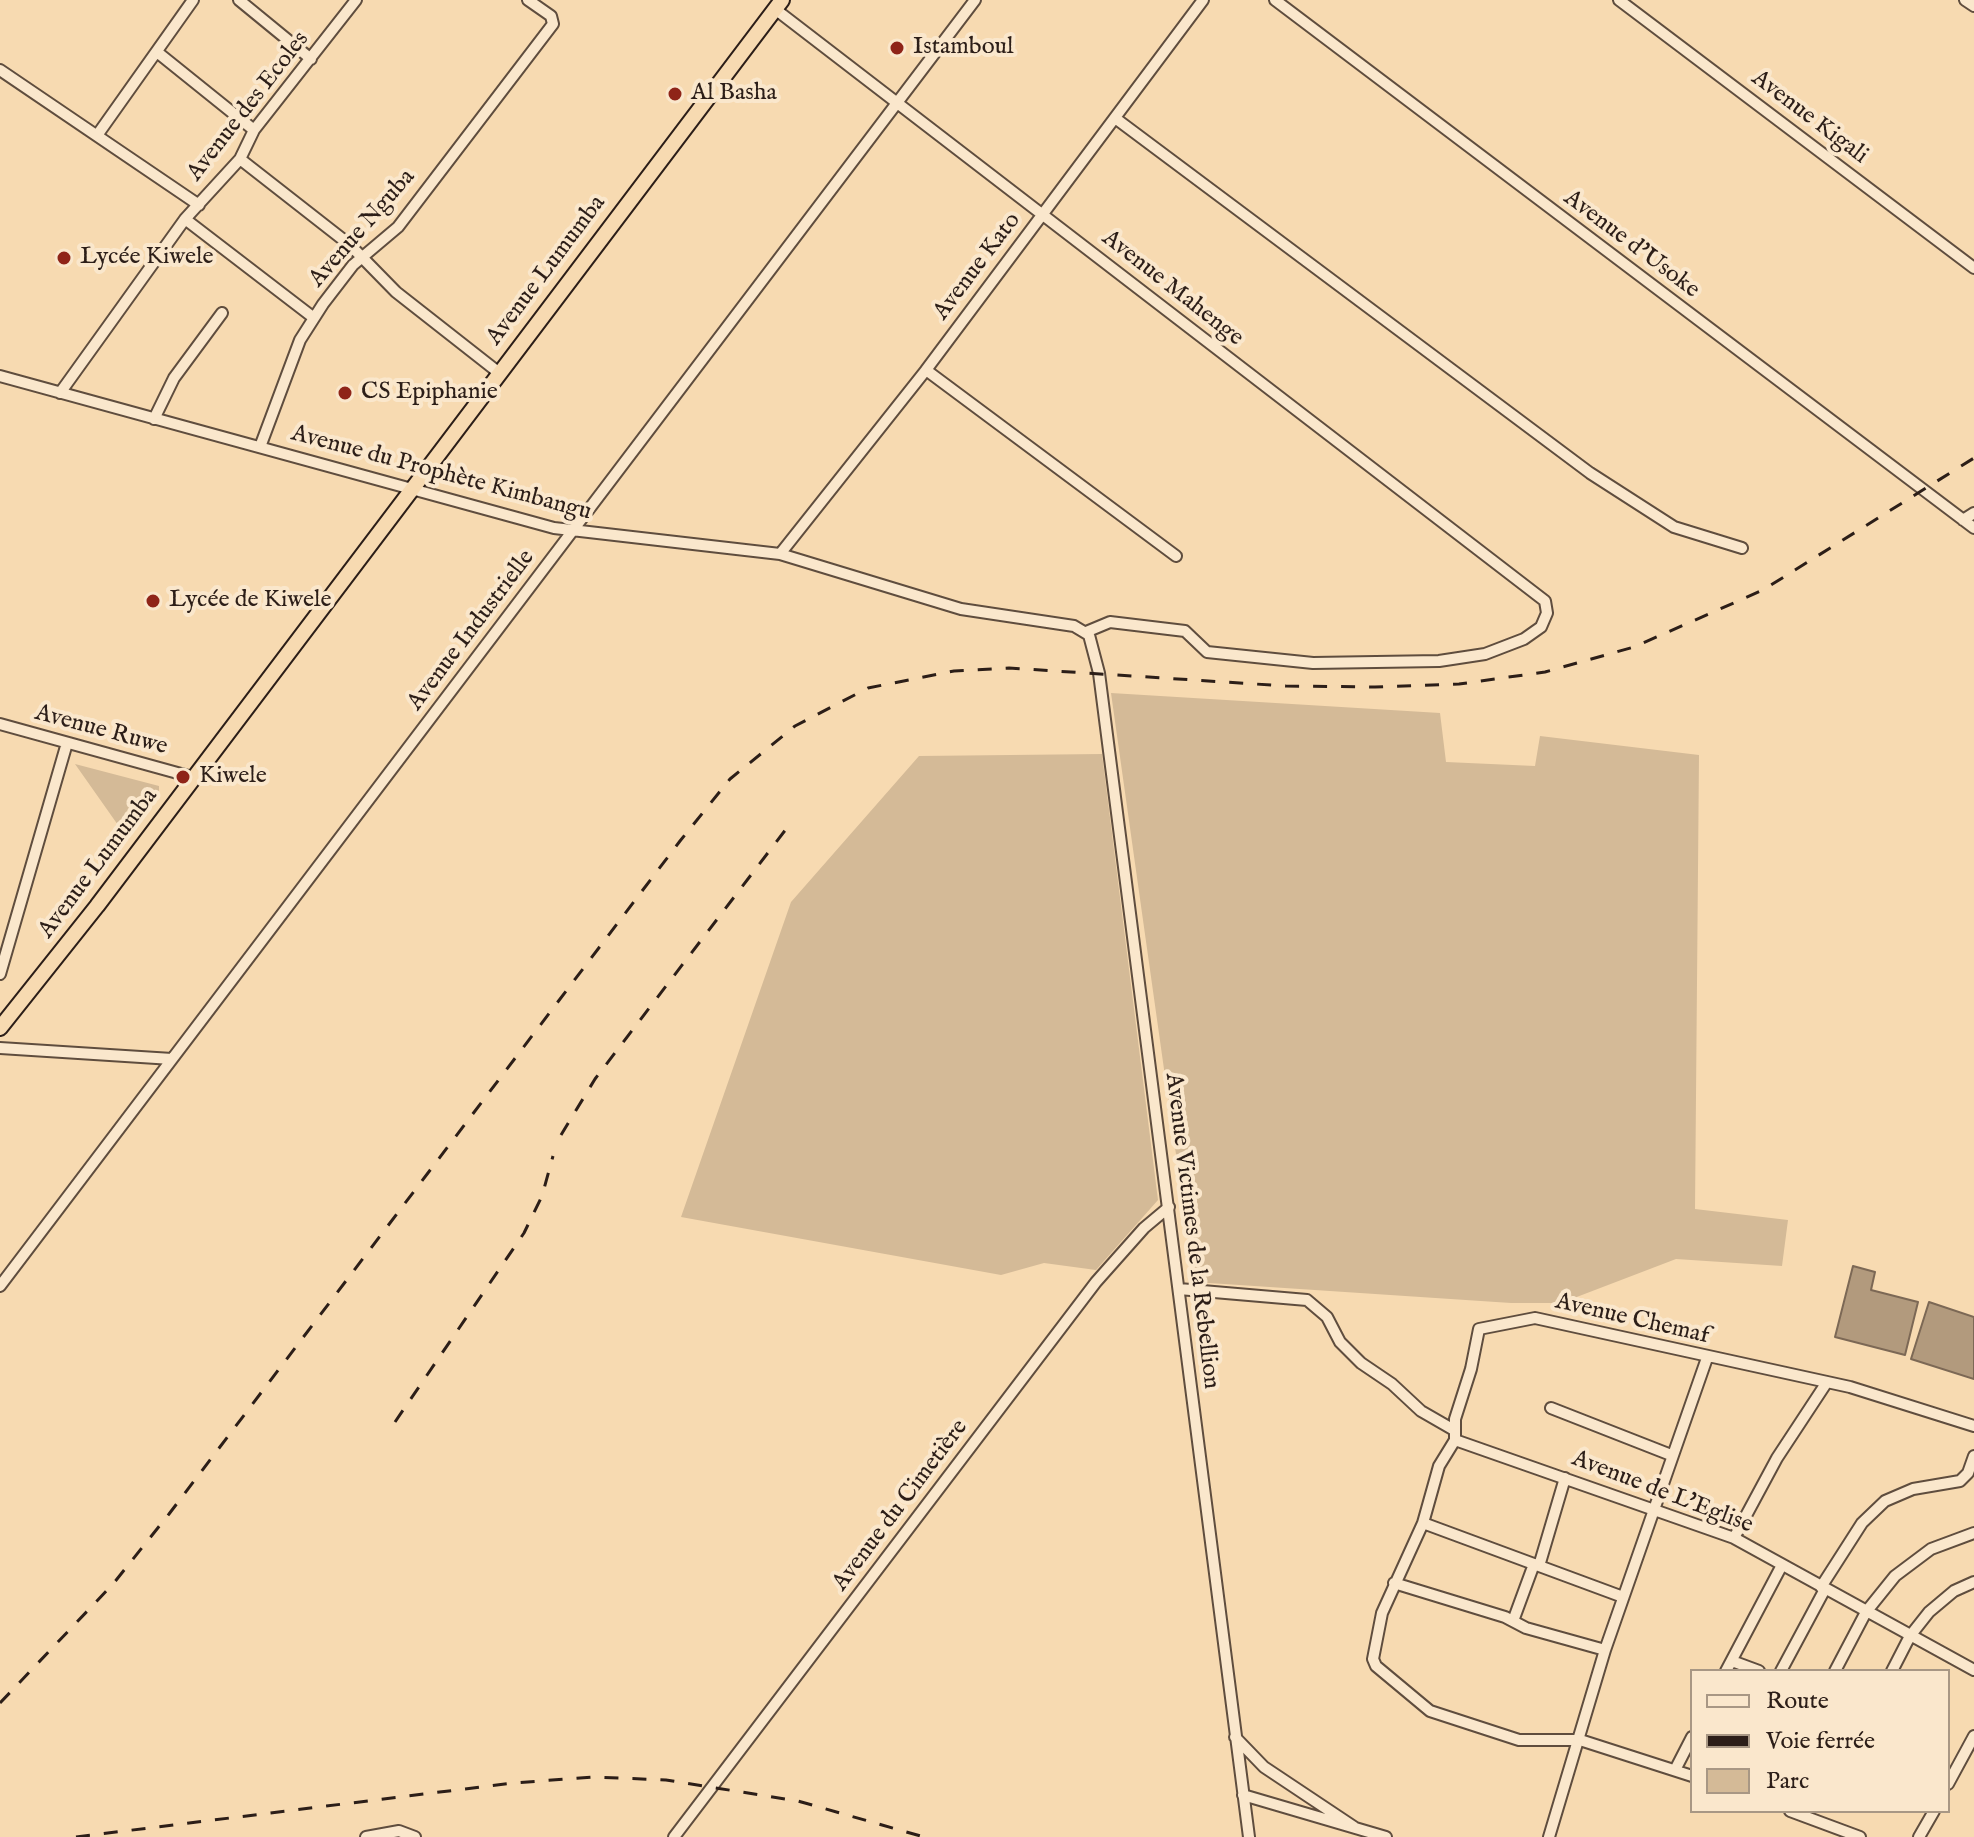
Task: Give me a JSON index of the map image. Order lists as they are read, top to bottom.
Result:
{
  "streets": {
    "highway": ["Avenue Lumumba"],
    "street": [
      "Avenue des Ecoles",
      "Avenue Kigali",
      "Avenue Nguba",
      "Avenue d'Usoke",
      "Avenue Kato",
      "Avenue Mahenge",
      "Avenue du Prophète Kimbangu",
      "Avenue Industrielle",
      "Avenue Ruwe",
      "Avenue Victimes de la Rebellion",
      "Avenue Chemaf",
      "Avenue de L'Eglise",
      "Avenue du Cimetière"
    ]
  },
  "crossings": [
    ["Avenue des Ecoles", "Avenue du Prophète Kimbangu"],
    ["Avenue Nguba", "Avenue du Prophète Kimbangu"],
    ["Avenue Kato", "Avenue Mahenge"],
    ["Avenue Kato", "Avenue du Prophète Kimbangu"],
    ["Avenue Lumumba", "Avenue Mahenge"],
    ["Avenue Lumumba", "Avenue du Prophète Kimbangu"],
    ["Avenue Lumumba", "Avenue Ruwe"],
    ["Avenue Mahenge", "Avenue du Prophète Kimbangu"],
    ["Avenue Mahenge", "Avenue Industrielle"],
    ["Avenue du Prophète Kimbangu", "Avenue Industrielle"],
    ["Avenue du Prophète Kimbangu", "Avenue Victimes de la Rebellion"],
    ["Avenue Victimes de la Rebellion", "Avenue de L'Eglise"],
    ["Avenue Victimes de la Rebellion", "Avenue du Cimetière"],
    ["Avenue Chemaf", "Avenue de L'Eglise"]
  ],
  "places": [
    "Istamboul",
    "Al Basha",
    "Lycée Kiwele",
    "CS Epiphanie",
    "Lycée de Kiwele",
    "Kiwele"
  ],
  "legend": ["Route", "Voie ferrée", "Parc"]
}
